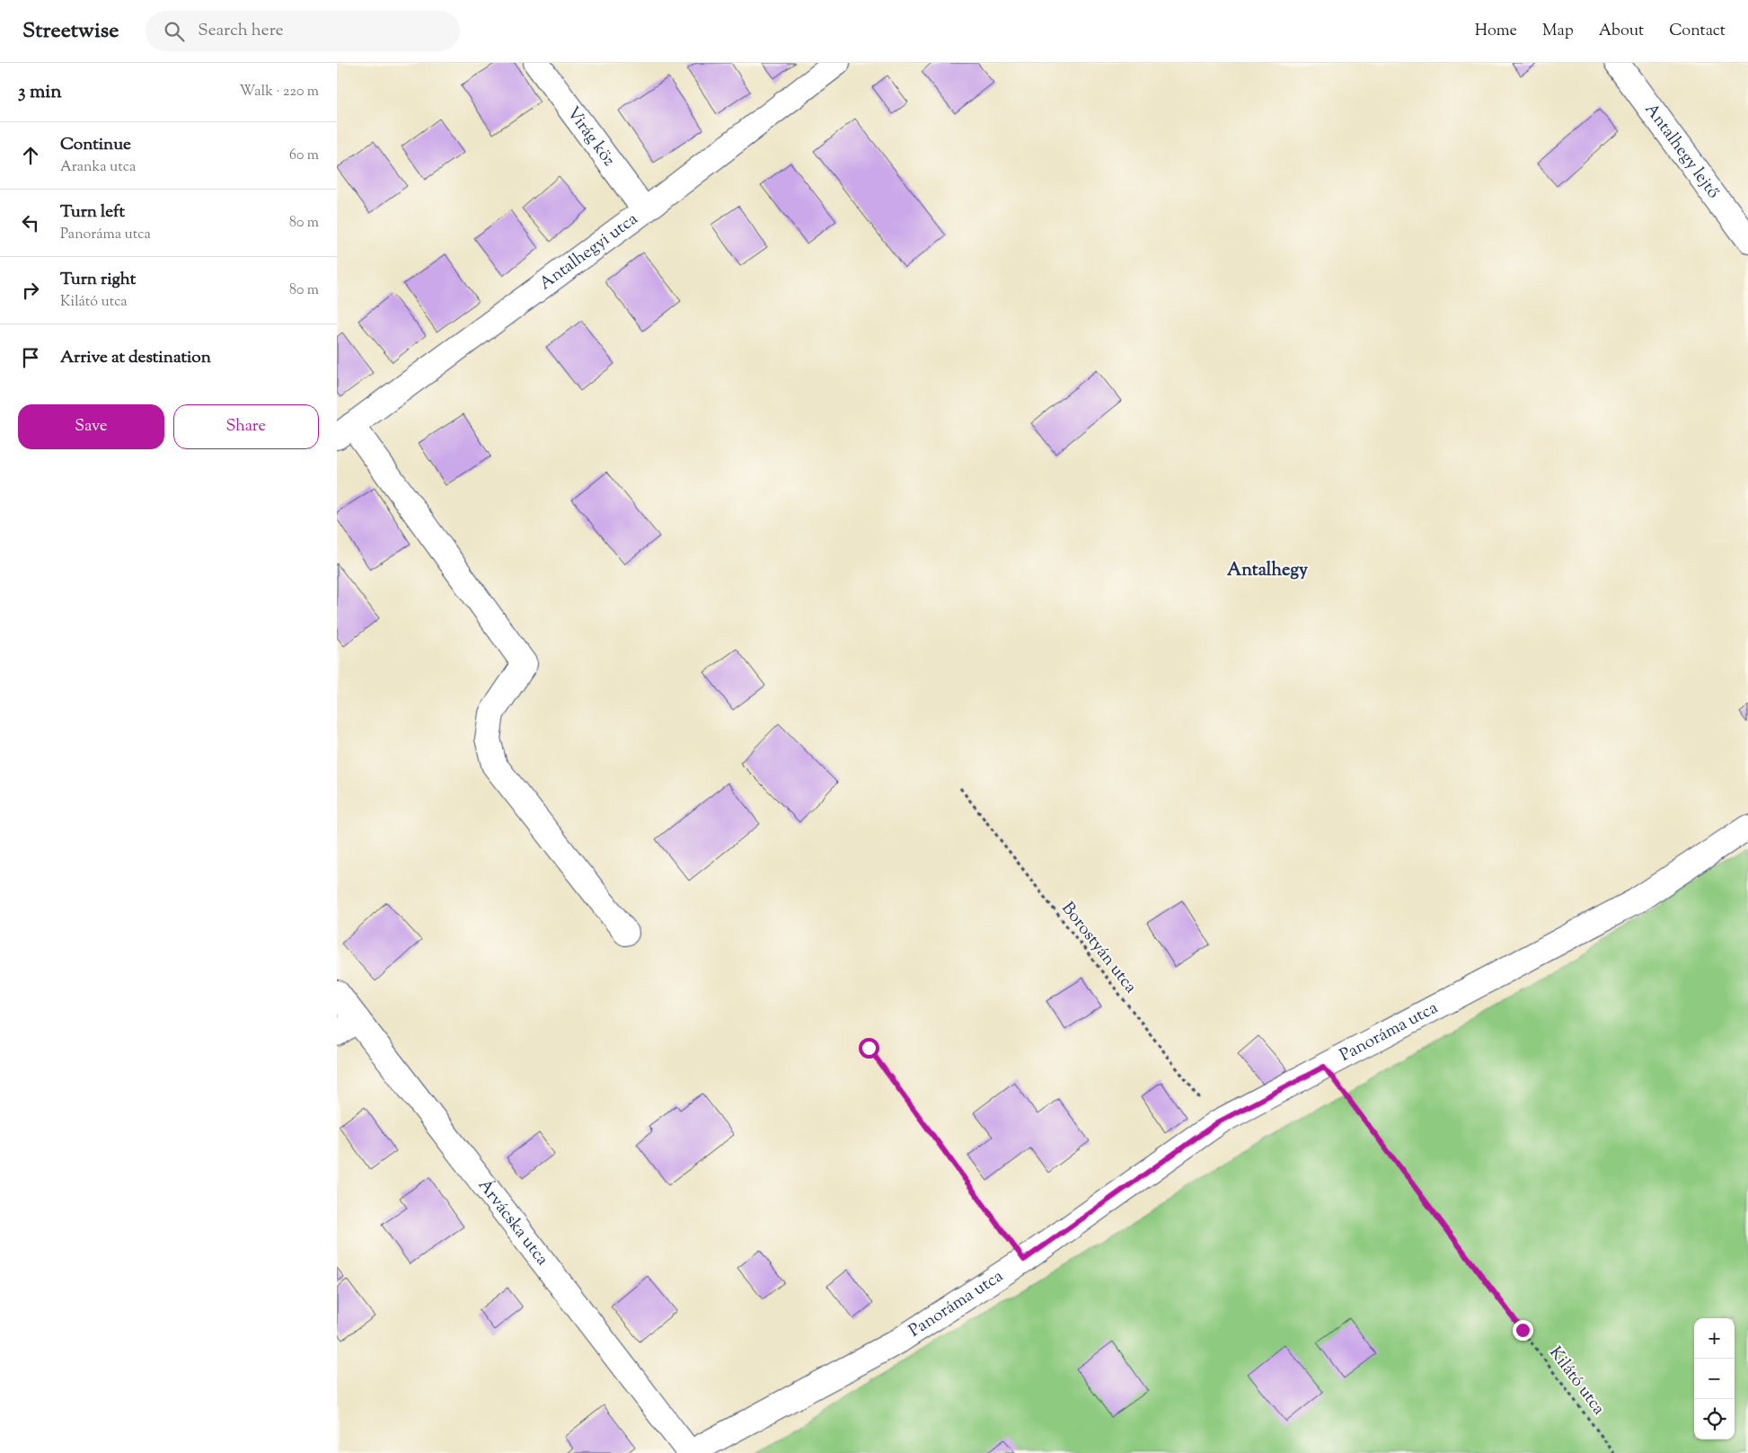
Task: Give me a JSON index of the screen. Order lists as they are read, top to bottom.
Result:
{
  "streets": {
    "street": [
      "Virág köz",
      "Antalhegy lejtő",
      "Antalhegyi utca",
      "Panoráma utca",
      "Árvácska utca"
    ],
    "path": ["Borostyán utca", "Kilátó utca"]
  },
  "crossings": [
    ["Virág köz", "Antalhegyi utca"],
    ["Borostyán utca", "Panoráma utca"],
    ["Panoráma utca", "Árvácska utca"],
    ["Panoráma utca", "Kilátó utca"]
  ],
  "districts": ["Antalhegy"],
  "page": {
    "header": "Streetwise",
    "search": "Search here",
    "nav": [
      "Home",
      "Map",
      "About",
      "Contact"
    ],
    "heading": ["3 min", "Walk · 220 m"],
    "list": [
      ["Continue", "Aranka utca", "60 m"],
      ["Turn left", "Panoráma utca", "80 m"],
      ["Turn right", "Kilátó utca", "80 m"],
      "Arrive at destination"
    ],
    "buttons": ["Save", "Share"],
    "map_buttons": ["+", "−"]
  }
}
